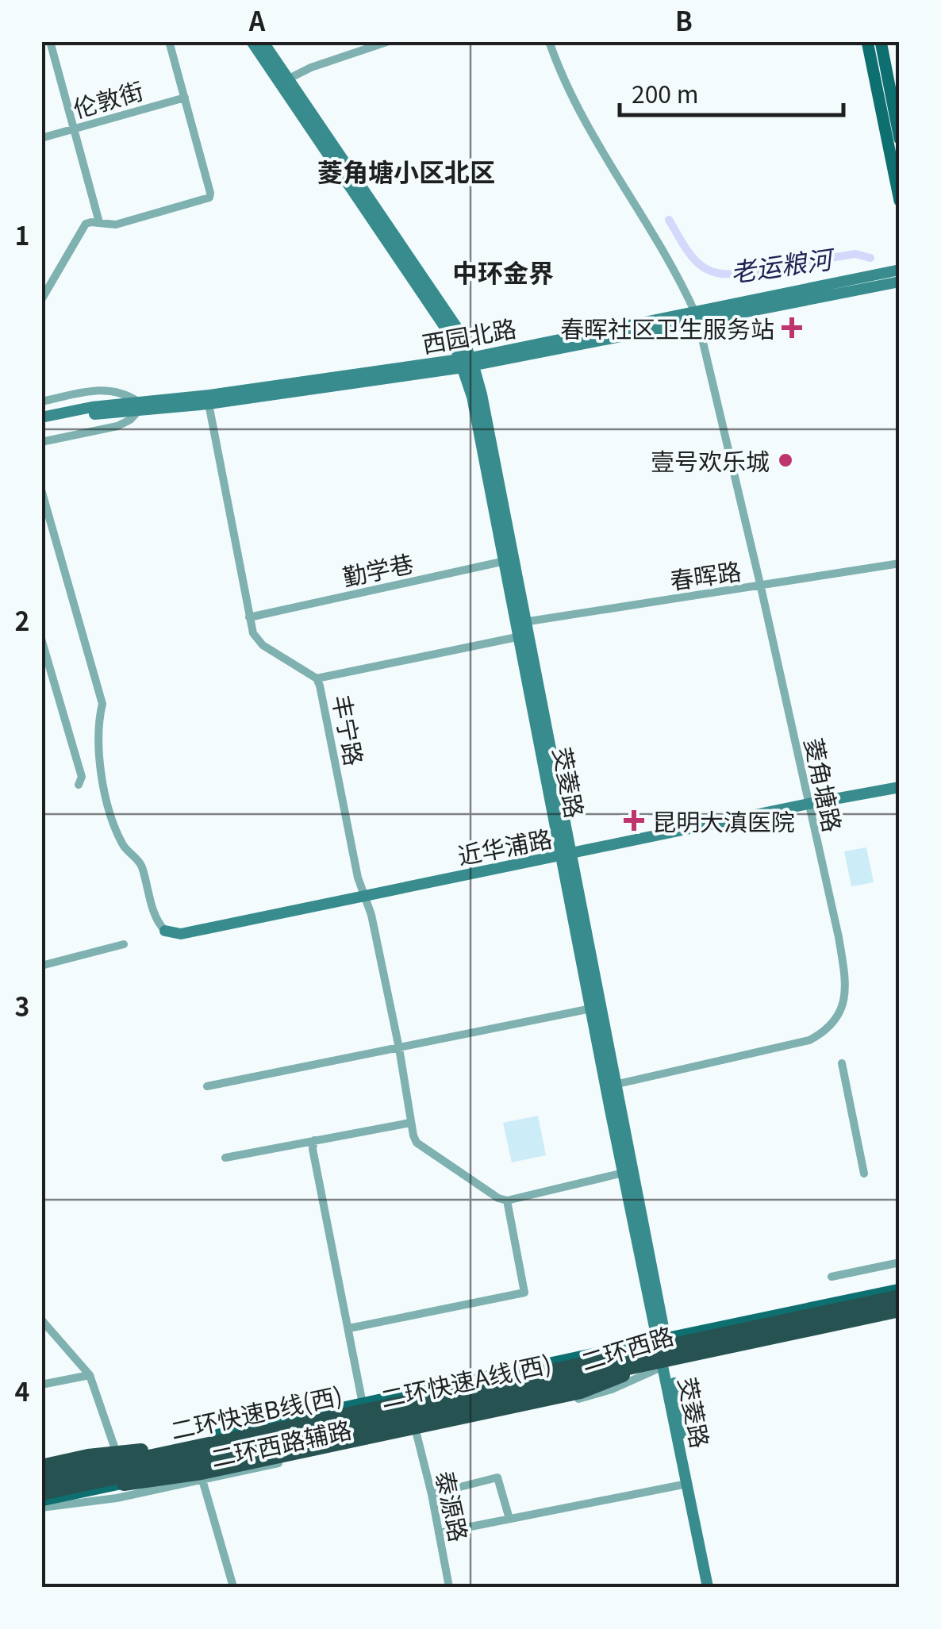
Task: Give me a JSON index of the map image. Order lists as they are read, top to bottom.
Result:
{
  "streets": {
    "highway": ["二环快速A线(西)", "二环快速B线(西)"],
    "main road": ["二环西路"],
    "street": [
      "伦敦街",
      "西园北路",
      "勤学巷",
      "春晖路",
      "丰宁路",
      "茭菱路",
      "菱角塘路",
      "近华浦路",
      "二环西路辅路",
      "泰源路"
    ]
  },
  "crossings": [
    ["西园北路", "丰宁路"],
    ["西园北路", "茭菱路"],
    ["西园北路", "菱角塘路"],
    ["勤学巷", "丰宁路"],
    ["勤学巷", "茭菱路"],
    ["春晖路", "茭菱路"],
    ["春晖路", "菱角塘路"],
    ["丰宁路", "近华浦路"],
    ["茭菱路", "菱角塘路"],
    ["茭菱路", "近华浦路"],
    ["茭菱路", "二环西路"],
    ["茭菱路", "二环西路辅路"],
    ["菱角塘路", "近华浦路"],
    ["二环西路", "二环快速A线(西)"],
    ["二环西路", "二环快速B线(西)"],
    ["二环西路", "二环西路辅路"],
    ["二环西路辅路", "泰源路"]
  ],
  "districts": ["菱角塘小区北区", "中环金界"],
  "water": ["老运粮河"],
  "places": {
    "health": ["春晖社区卫生服务站", "昆明大滇医院"],
    "other": ["壹号欢乐城"]
  },
  "scale_bar": "200 m",
  "grid": {
    "columns": ["A", "B"],
    "rows": [
      "1",
      "2",
      "3",
      "4"
    ]
  }
}
